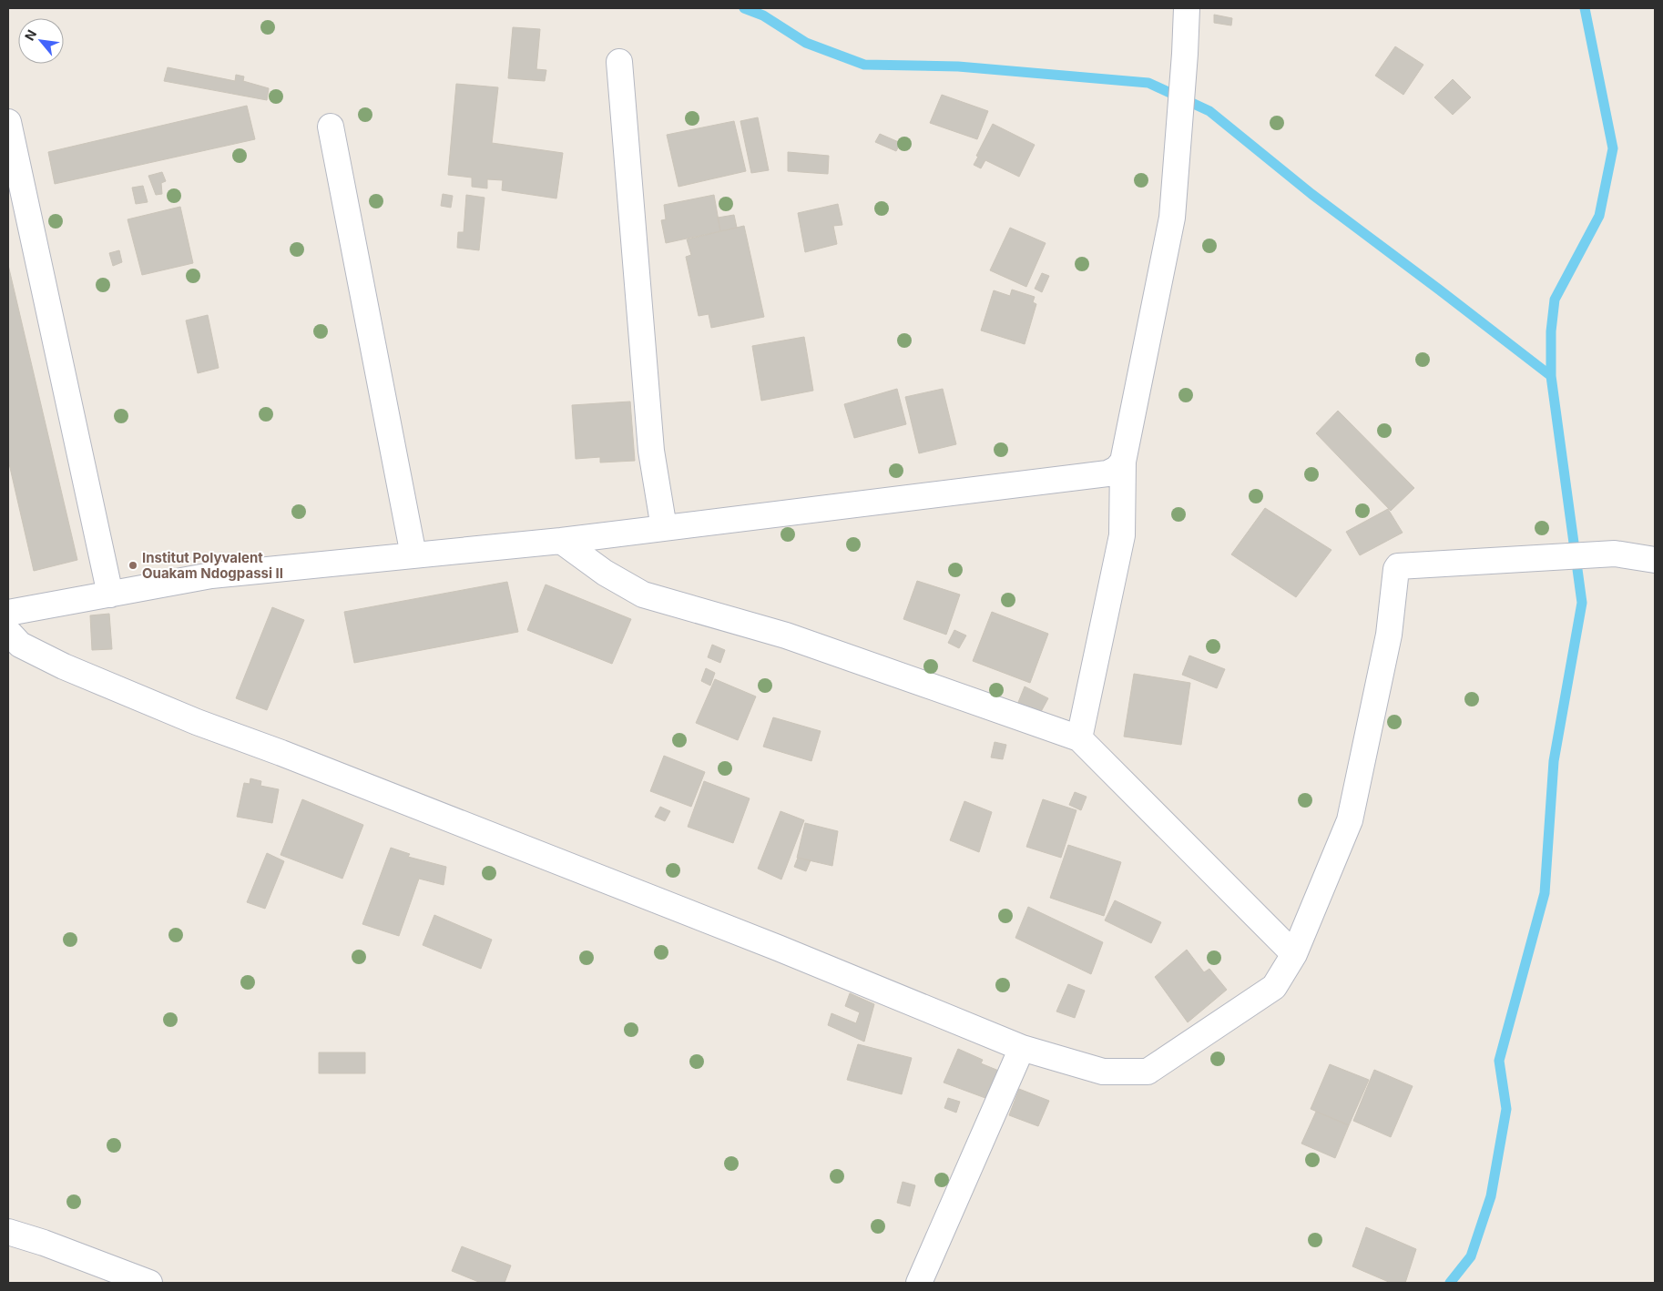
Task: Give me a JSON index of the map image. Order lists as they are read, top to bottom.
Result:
{
  "places": ["Institut Polyvalent Ouakam Ndogpassi II"],
  "north": "top left"
}
